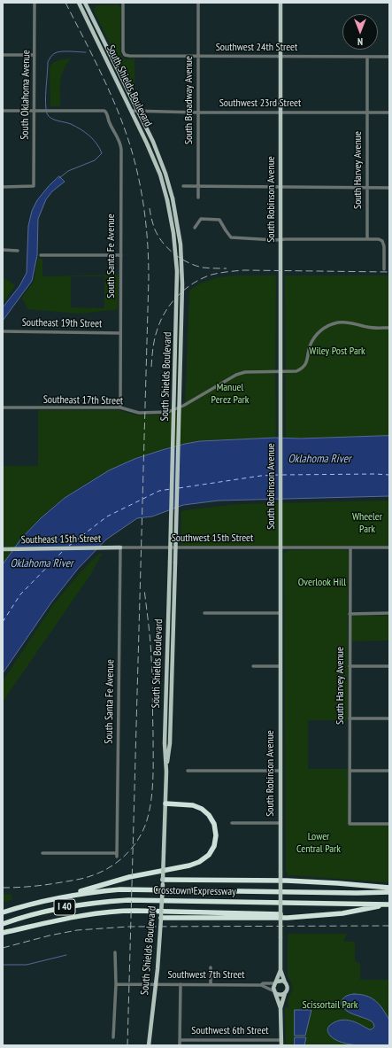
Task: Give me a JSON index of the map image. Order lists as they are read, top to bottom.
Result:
{
  "streets": {
    "highway": ["Crosstown Expressway", "I 40"],
    "main road": ["South Shields Boulevard", "South Robinson Avenue", "Southeast 15th Street"],
    "street": [
      "Southwest 24th Street",
      "South Oklahoma Avenue",
      "South Broadway Avenue",
      "Southwest 23rd Street",
      "South Harvey Avenue",
      "South Santa Fe Avenue",
      "Southeast 19th Street",
      "Southeast 17th Street",
      "Southwest 15th Street",
      "Southwest 7th Street",
      "Southwest 6th Street"
    ]
  },
  "crossings": [
    ["Southwest 24th Street", "South Broadway Avenue"],
    ["Southwest 24th Street", "South Harvey Avenue"],
    ["Southwest 24th Street", "South Robinson Avenue"],
    ["South Shields Boulevard", "Southwest 23rd Street"],
    ["South Oklahoma Avenue", "South Santa Fe Avenue"],
    ["South Broadway Avenue", "Southwest 23rd Street"],
    ["Southwest 23rd Street", "South Harvey Avenue"],
    ["Southwest 23rd Street", "South Robinson Avenue"],
    ["South Harvey Avenue", "Southwest 15th Street"],
    ["South Robinson Avenue", "Southeast 17th Street"],
    ["South Robinson Avenue", "Southwest 15th Street"],
    ["South Robinson Avenue", "Southwest 7th Street"],
    ["South Santa Fe Avenue", "Southeast 19th Street"],
    ["South Santa Fe Avenue", "Southeast 17th Street"],
    ["South Santa Fe Avenue", "Southwest 15th Street"],
    ["South Santa Fe Avenue", "Southeast 15th Street"],
    ["Southwest 15th Street", "Southeast 15th Street"]
  ],
  "water": ["Oklahoma River"],
  "parks": [
    "Wiley Post Park",
    "Manuel Perez Park",
    "Wheeler Park",
    "Overlook Hill",
    "Lower Central Park",
    "Scissortail Park"
  ],
  "north": "bottom"
}
